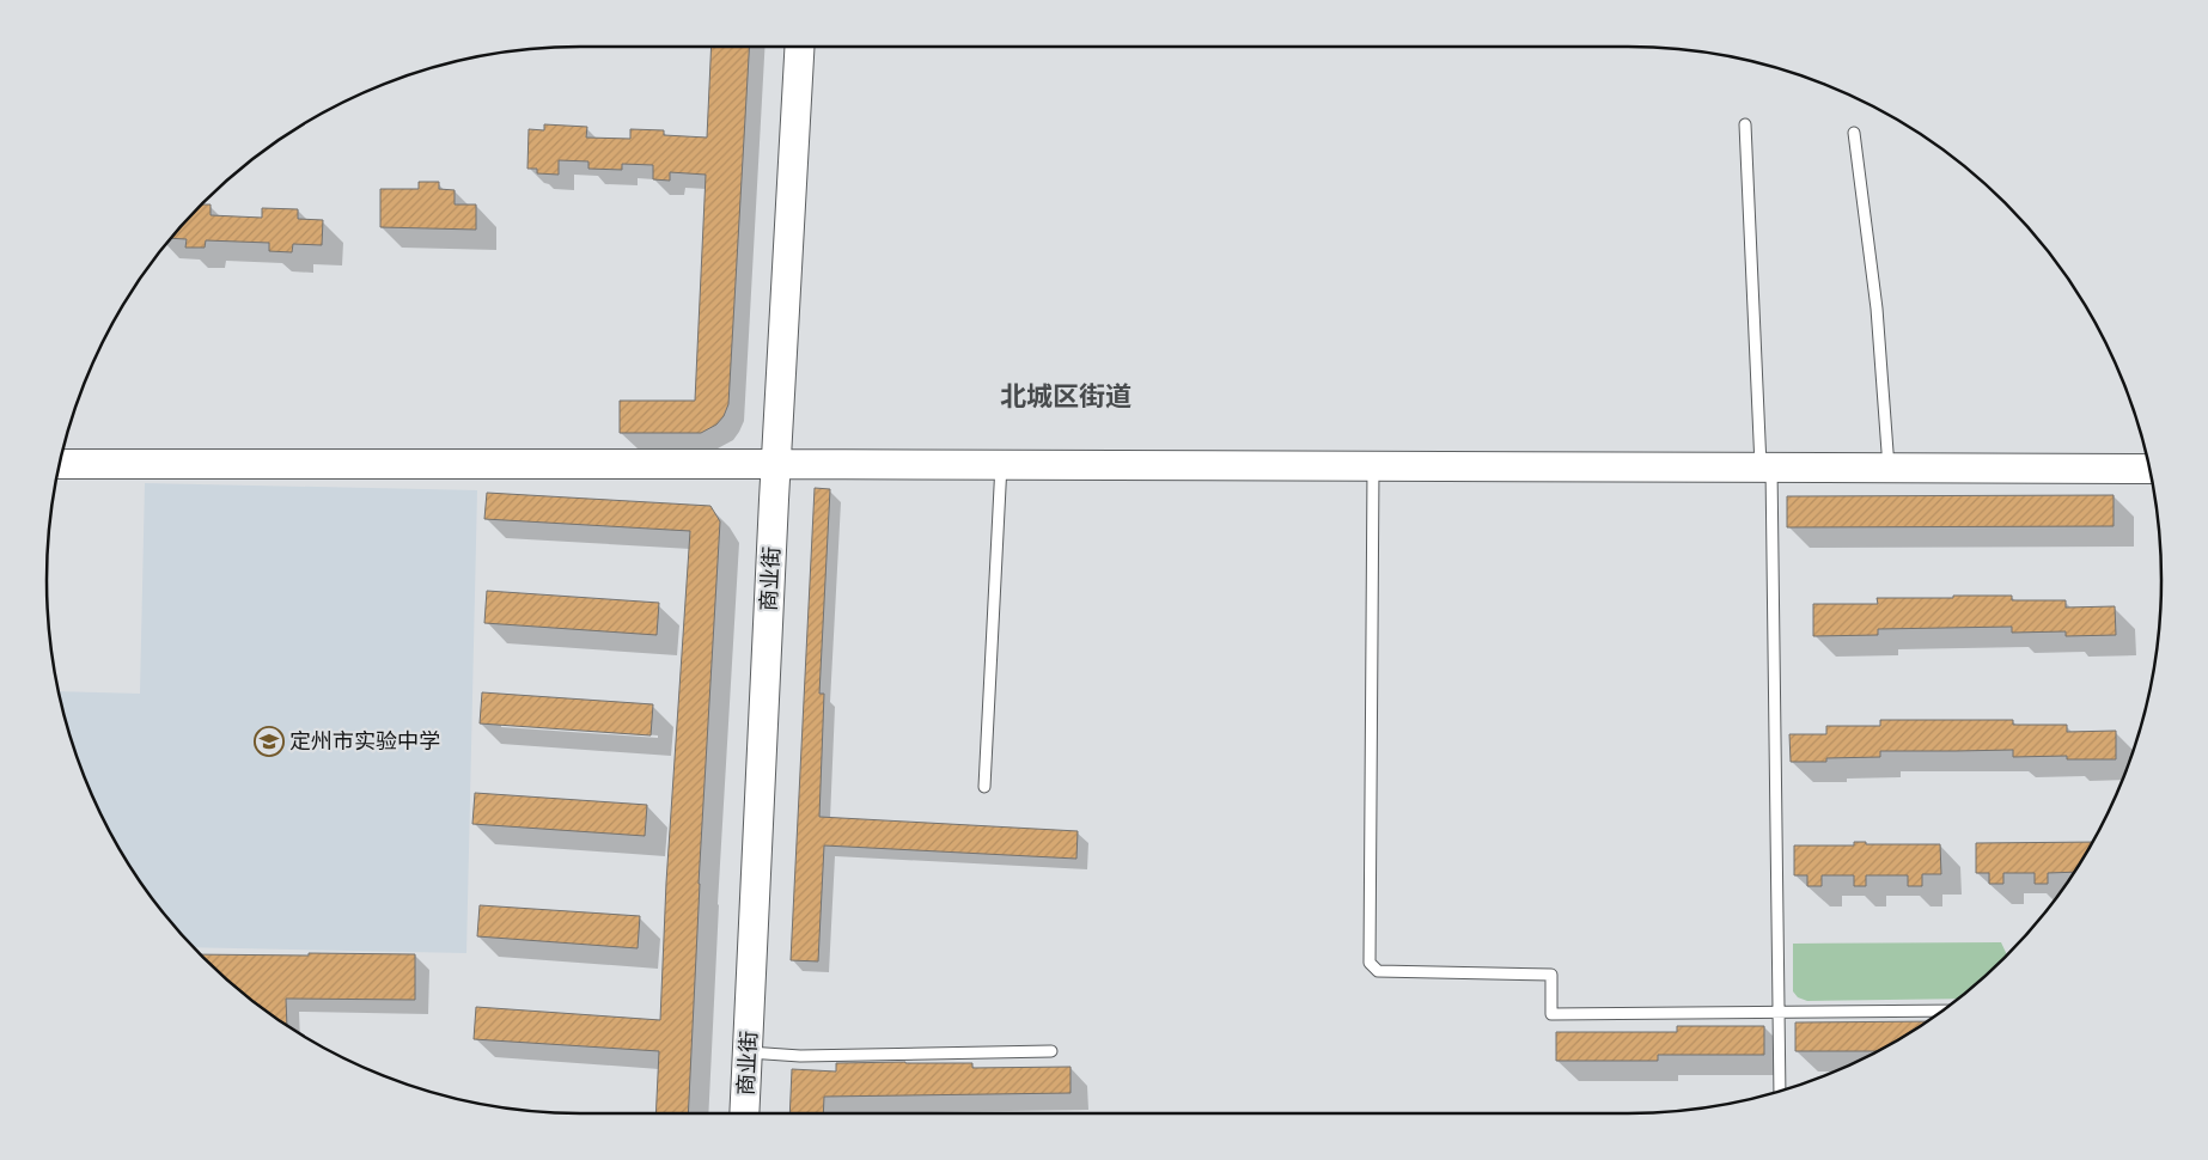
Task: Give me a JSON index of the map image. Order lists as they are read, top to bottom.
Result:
{
  "streets": {
    "street": ["商业街"]
  },
  "districts": ["北城区街道"],
  "places": {
    "school or university": ["定州市实验中学"]
  }
}
